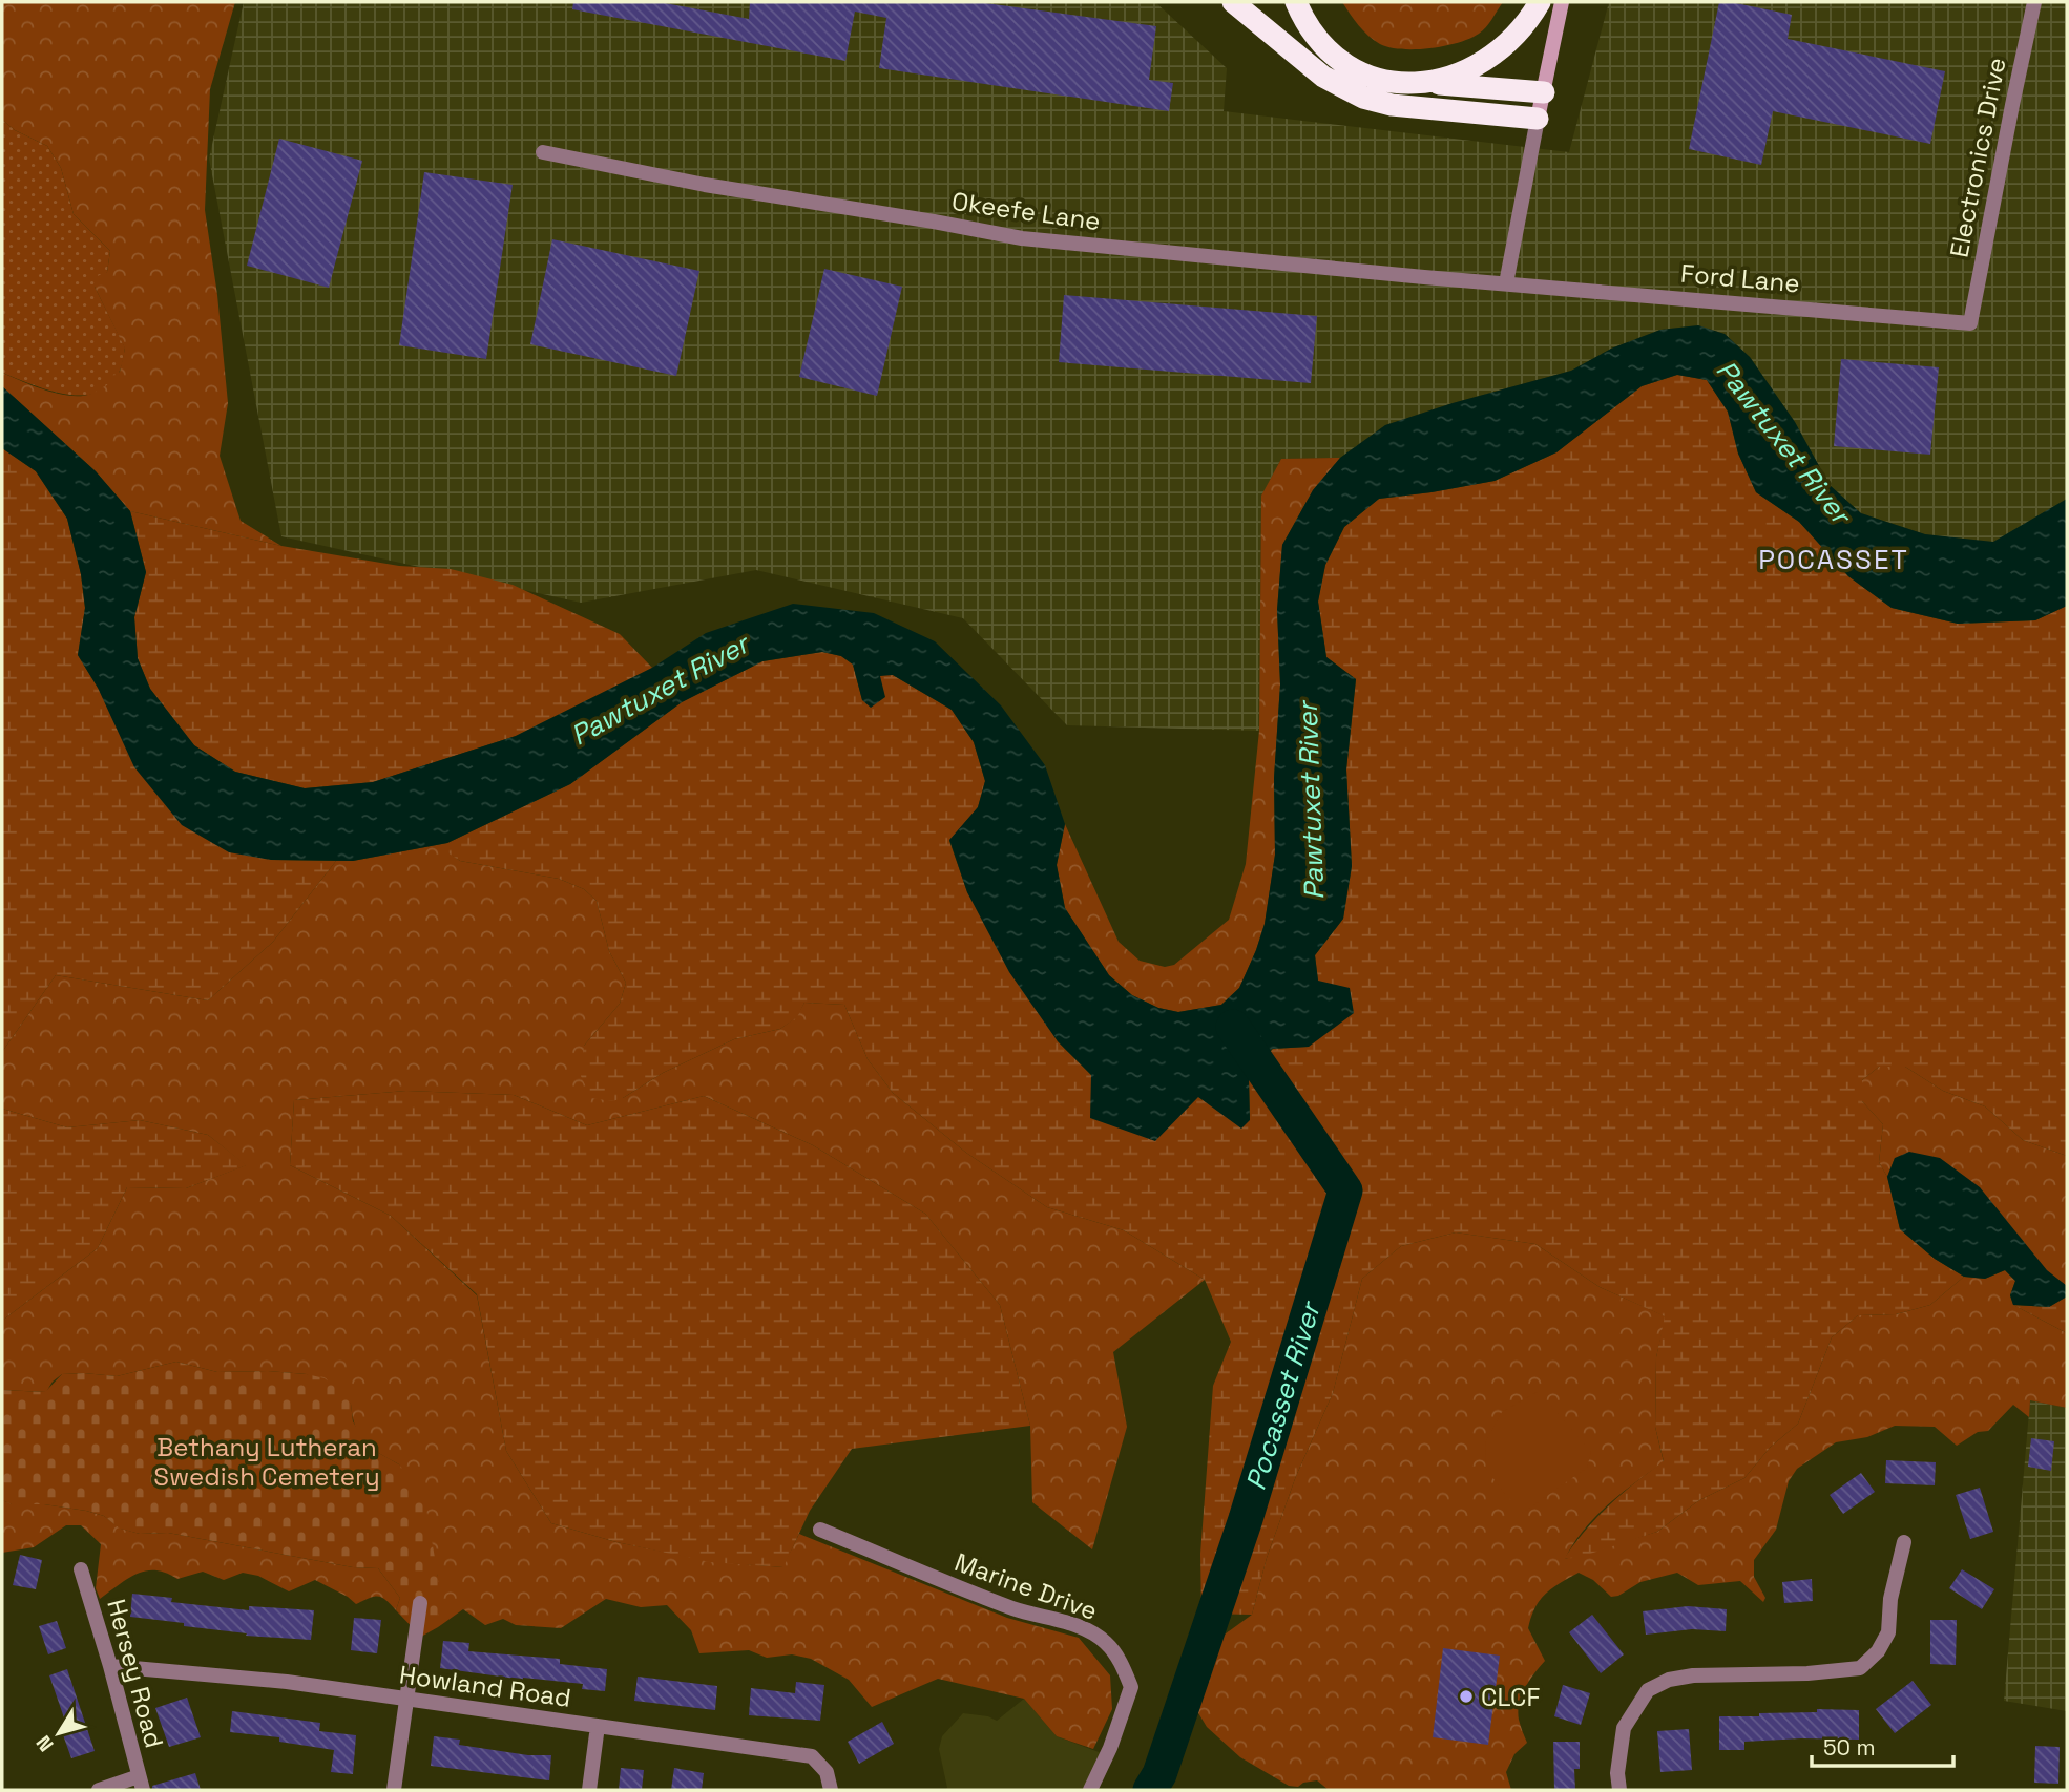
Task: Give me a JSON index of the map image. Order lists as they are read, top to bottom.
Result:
{
  "streets": {
    "street": [
      "Electronics Drive",
      "Okeefe Lane",
      "Ford Lane",
      "Marine Drive",
      "Hersey Road",
      "Howland Road"
    ]
  },
  "crossings": [
    ["Electronics Drive", "Ford Lane"],
    ["Okeefe Lane", "Ford Lane"],
    ["Hersey Road", "Howland Road"]
  ],
  "districts": ["POCASSET"],
  "water": ["Pawtuxet River", "Pocasset River"],
  "parks": ["Bethany Lutheran Swedish Cemetery"],
  "places": ["CLCF"],
  "scale_bar": "50 m",
  "north": "bottom left"
}
